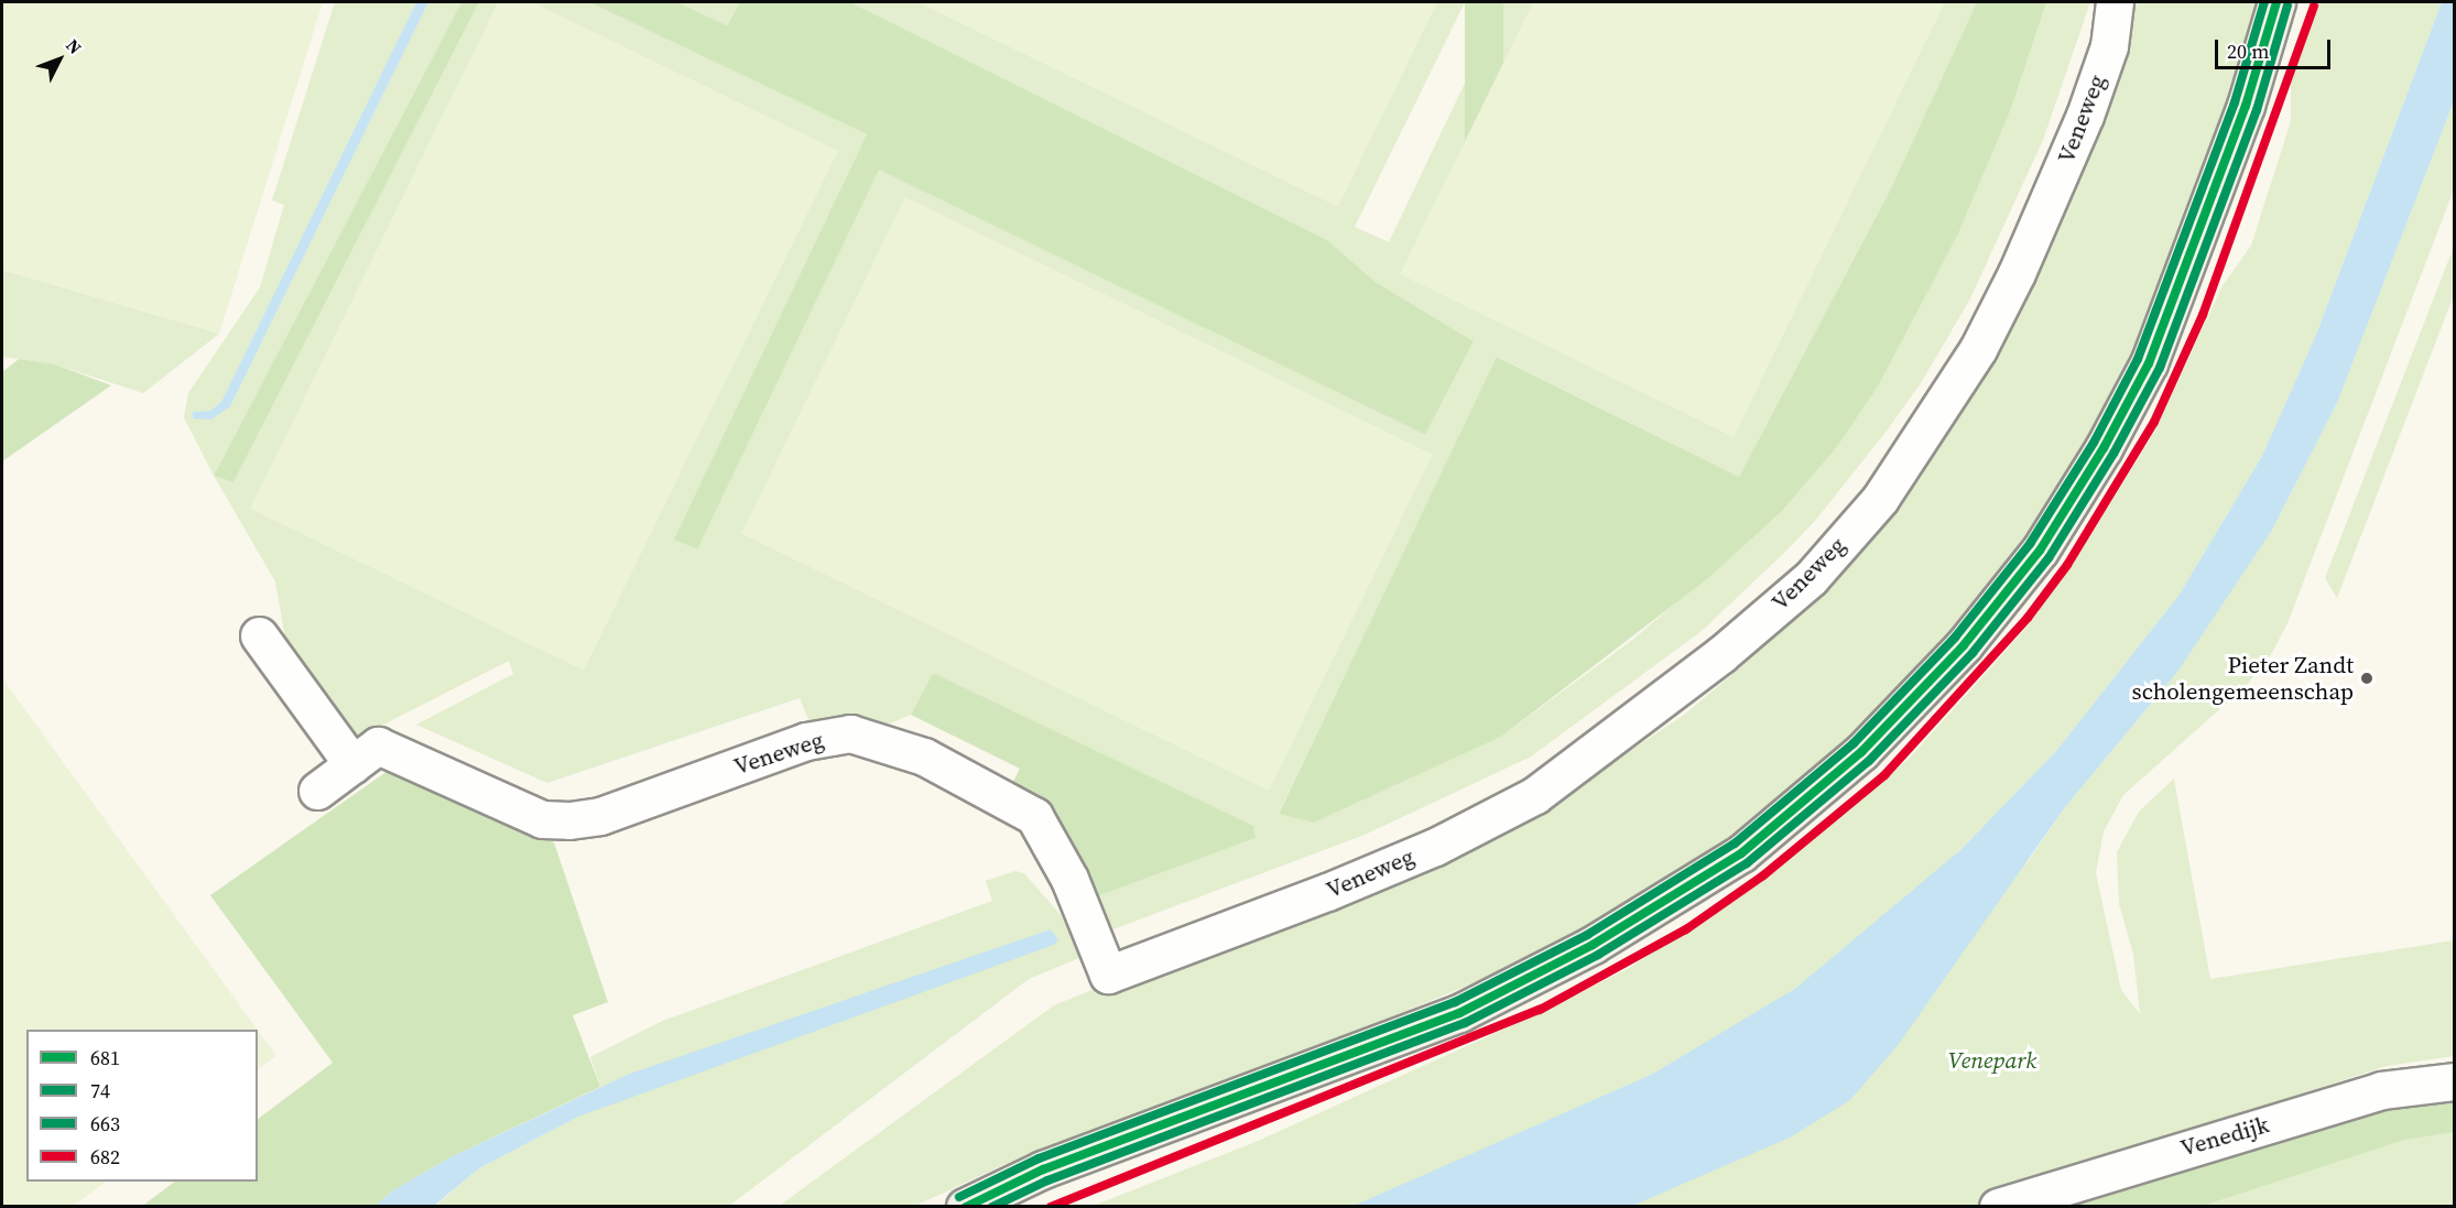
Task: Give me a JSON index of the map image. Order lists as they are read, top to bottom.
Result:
{
  "streets": {
    "street": ["Veneweg", "Venedijk"]
  },
  "parks": ["Venepark"],
  "places": ["Pieter Zandt scholengemeenschap"],
  "lines": [
    "transit line 681",
    "transit line 663",
    "transit line 74",
    "transit line 682"
  ],
  "legend": [
    "681",
    "74",
    "663",
    "682"
  ],
  "scale_bar": "20 m",
  "north": "top right"
}
